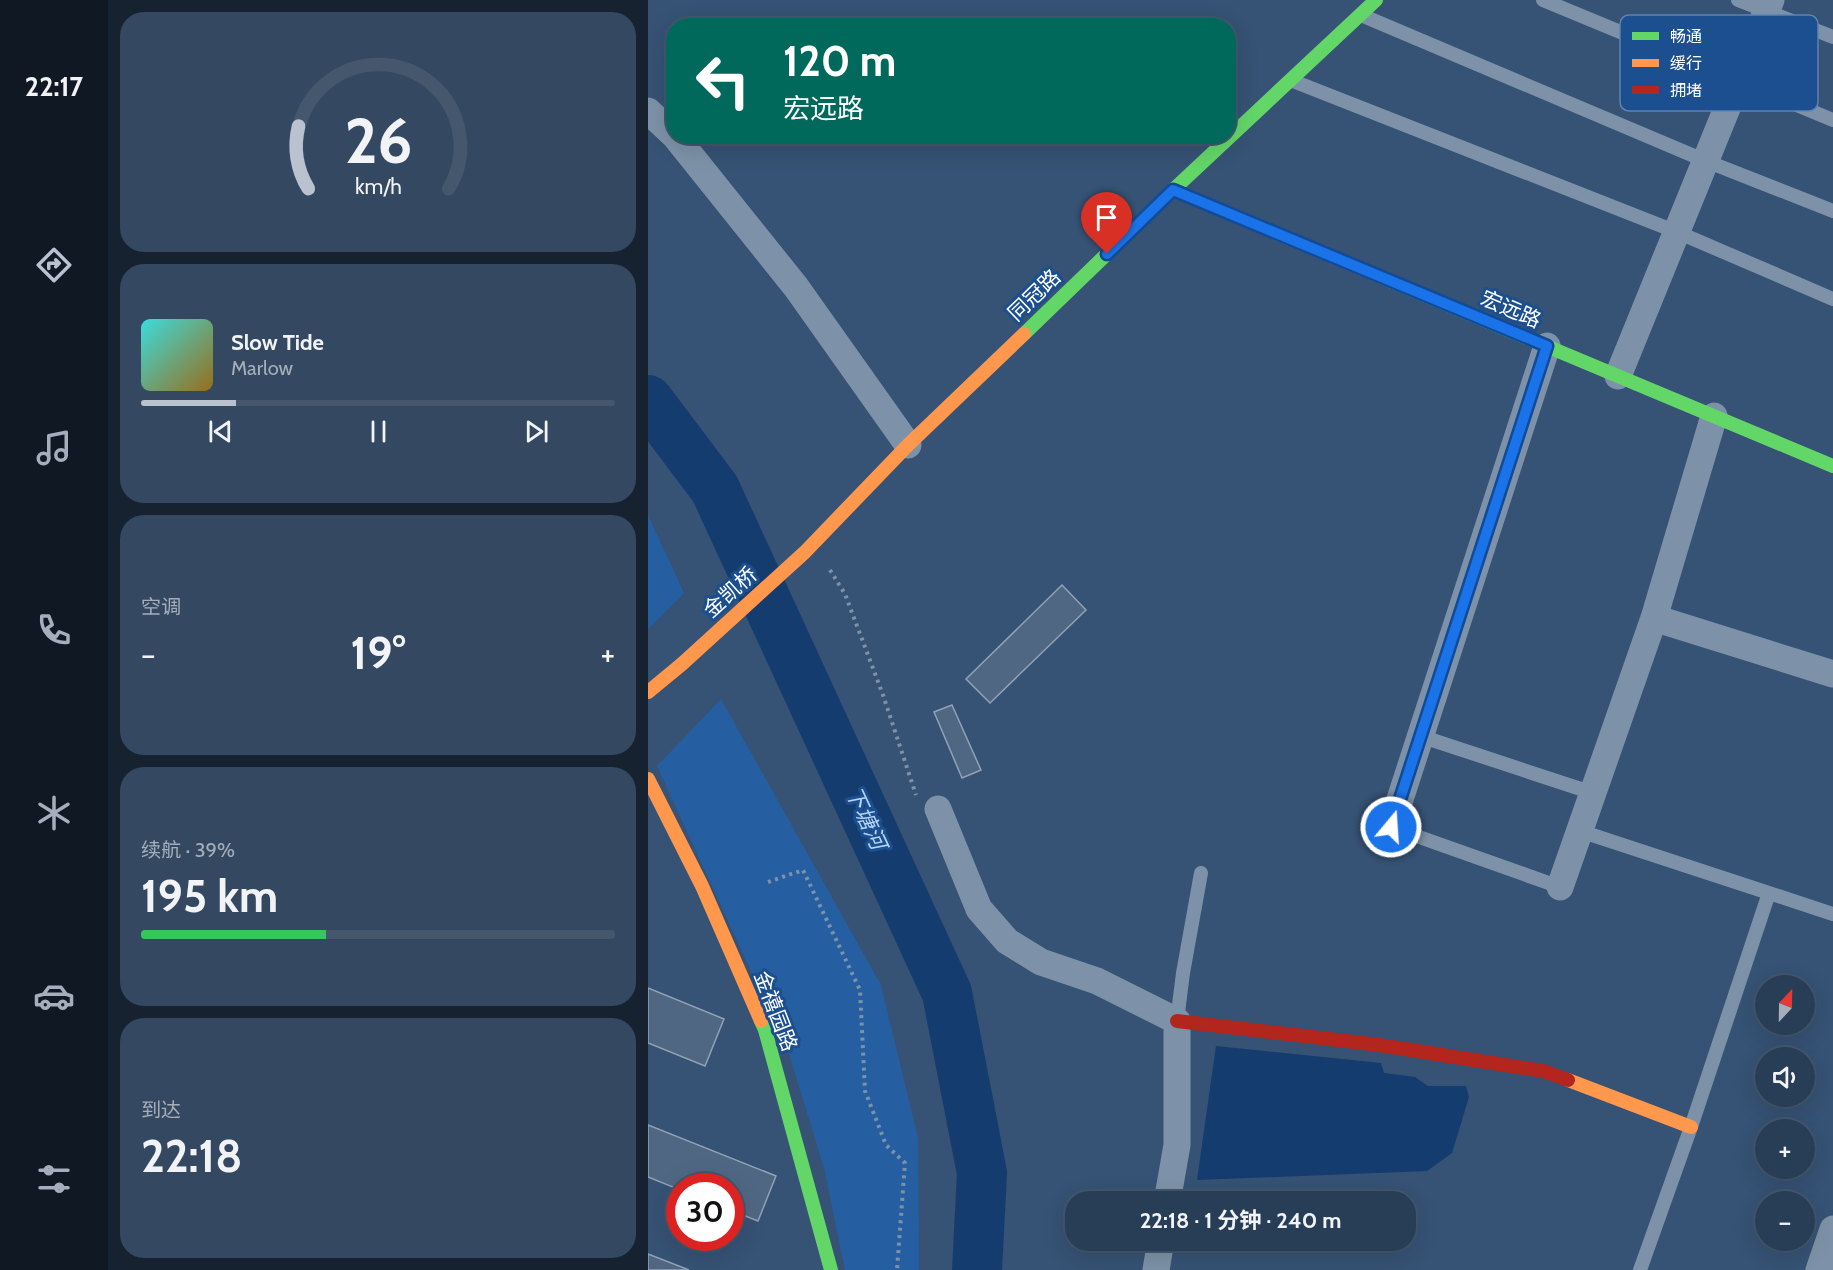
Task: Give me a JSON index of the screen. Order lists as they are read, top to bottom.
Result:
{
  "streets": {
    "street": [
      "同冠路",
      "宏远路",
      "金凯桥",
      "金禧园路"
    ]
  },
  "crossings": [
    ["同冠路", "宏远路"],
    ["同冠路", "金凯桥"]
  ],
  "water": ["下塘河"],
  "legend": ["畅通", "缓行", "拥堵"],
  "north": "top",
  "page": {
    "tabs": "22:17",
    "turn": ["120 m", "宏远路"],
    "song": ["Slow Tide", "Marlow"],
    "tile": [
      "空调",
      ["续航 · 39%", "195 km"],
      ["到达", "22:18"]
    ],
    "heat": ["−", "19°", "+"],
    "map_buttons": ["+", "−"],
    "limit": "30",
    "trip": "22:18 · 1 分钟 · 240 m",
    "gauge": ["26", "km/h"]
  }
}
